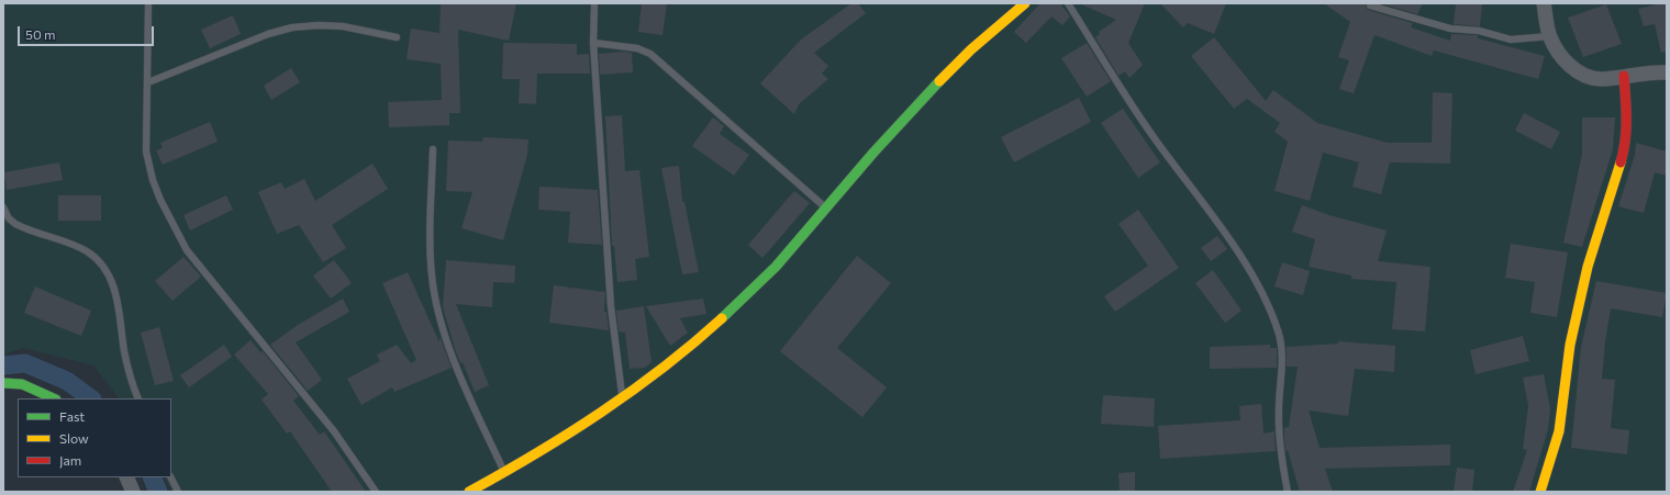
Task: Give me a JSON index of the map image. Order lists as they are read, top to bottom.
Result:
{
  "legend": ["Fast", "Slow", "Jam"],
  "scale_bar": "50 m"
}
